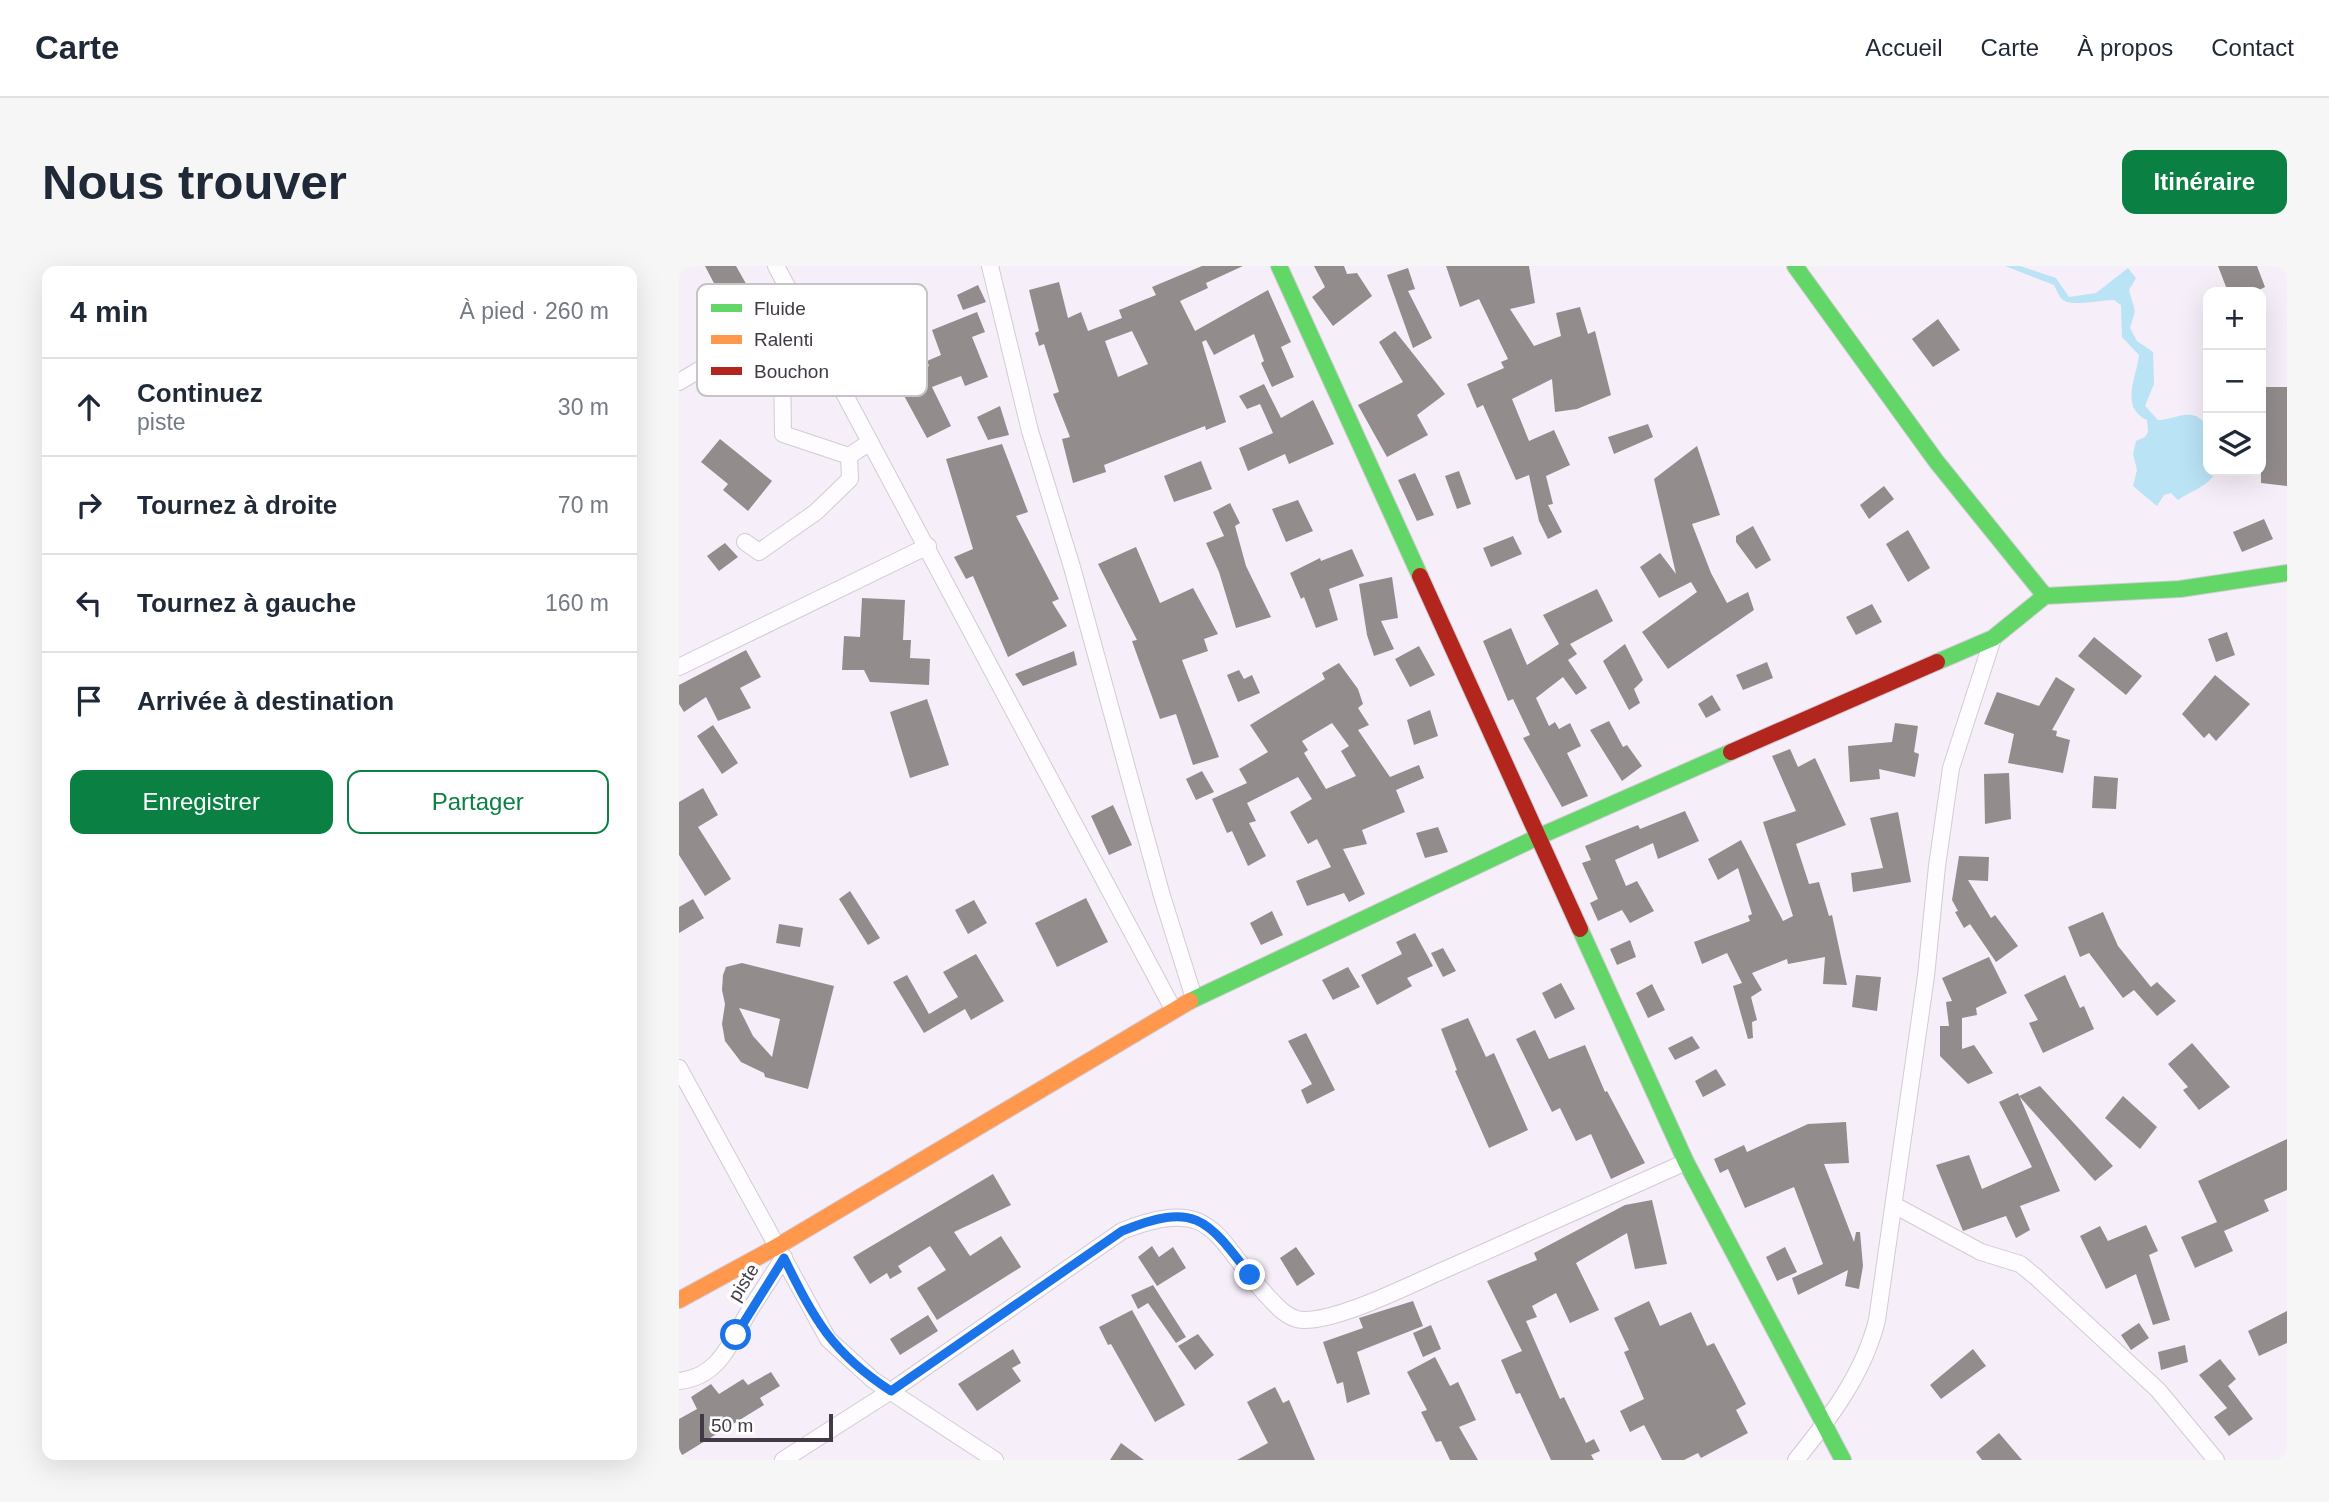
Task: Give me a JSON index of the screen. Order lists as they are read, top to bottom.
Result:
{
  "streets": {
    "street": ["piste"]
  },
  "legend": ["Fluide", "Ralenti", "Bouchon"],
  "scale_bar": "50 m",
  "page": {
    "header": "Carte",
    "nav": [
      "Accueil",
      "Carte",
      "À propos",
      "Contact"
    ],
    "buttons": [
      "Itinéraire",
      ["Enregistrer", "Partager"]
    ],
    "title": "Nous trouver",
    "heading": ["4 min", "À pied · 260 m"],
    "map_buttons": ["+", "−"],
    "list": [
      ["Continuez", "piste", "30 m"],
      ["Tournez à droite", "70 m"],
      ["Tournez à gauche", "160 m"],
      "Arrivée à destination"
    ],
    "scale": "50 m"
  }
}
